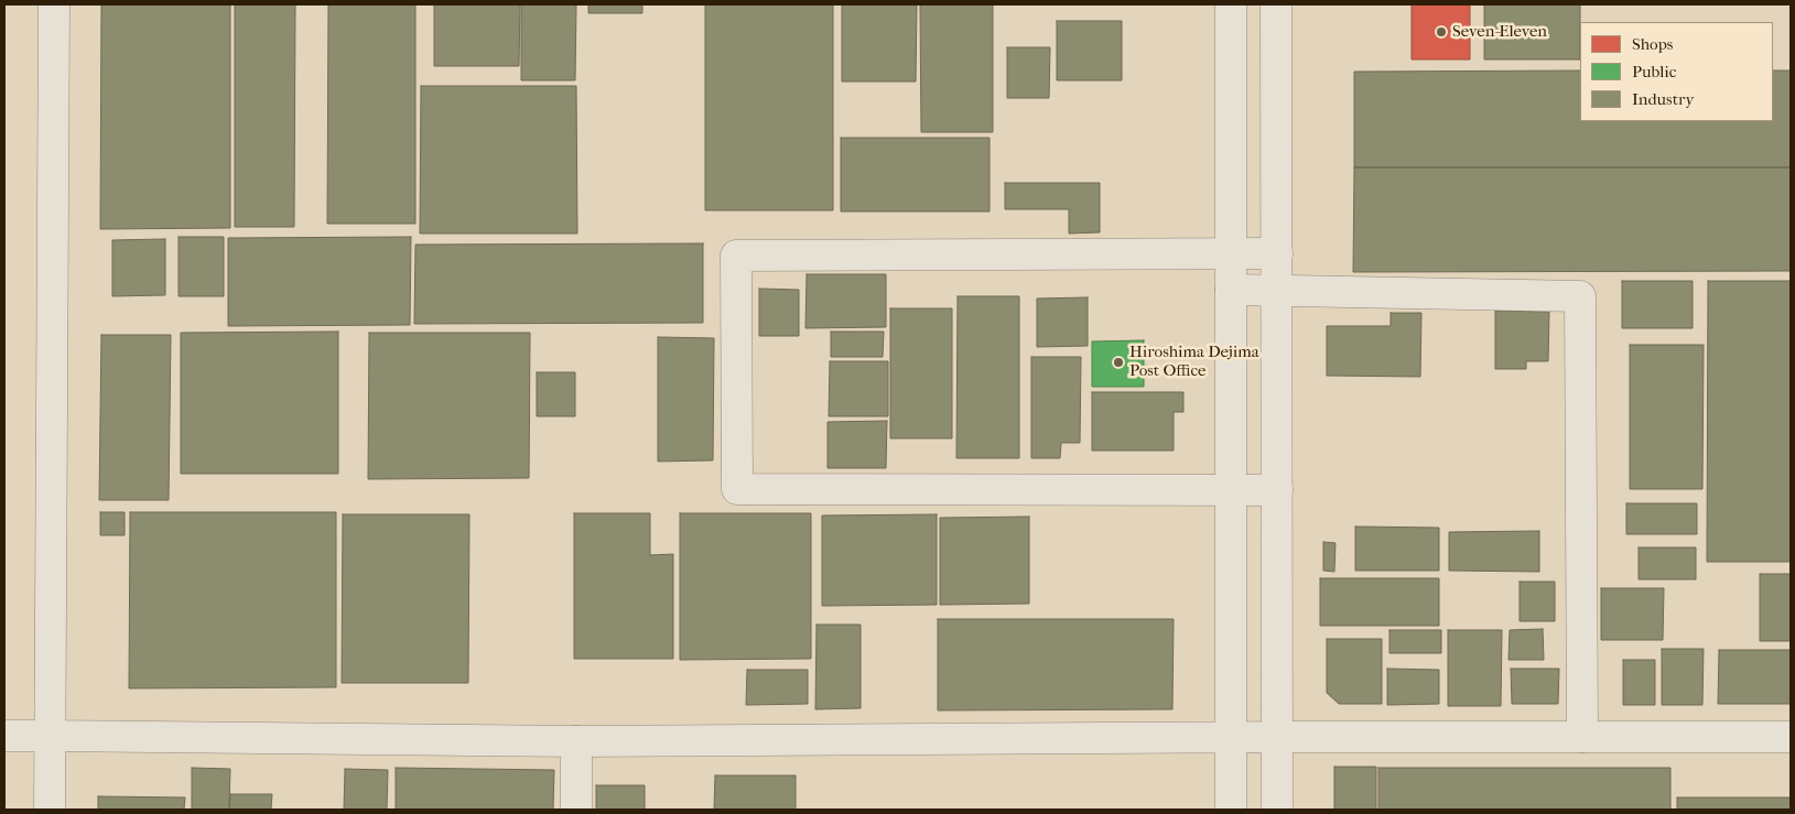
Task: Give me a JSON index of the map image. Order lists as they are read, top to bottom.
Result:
{
  "places": ["Seven-Eleven", "Hiroshima Dejima Post Office"],
  "legend": ["Shops", "Public", "Industry"]
}
